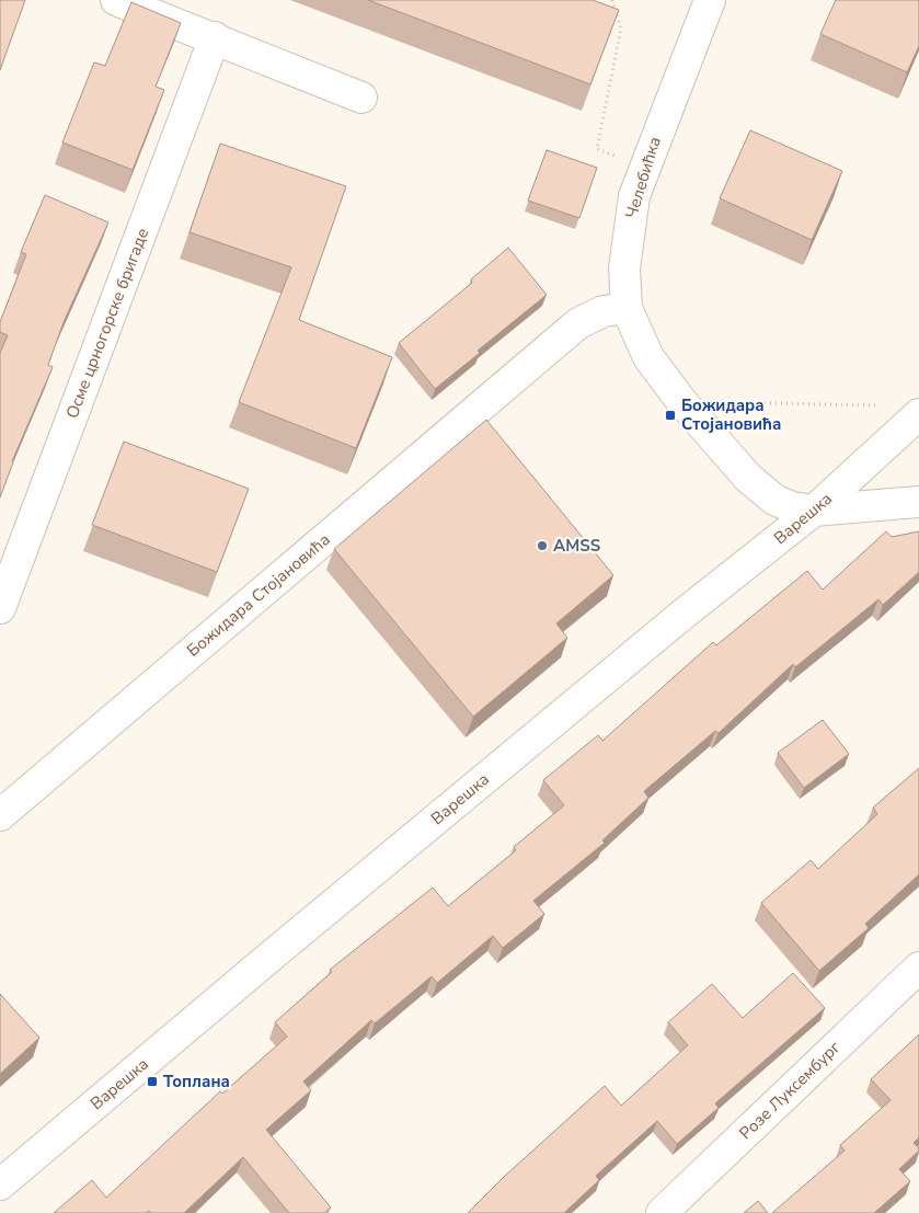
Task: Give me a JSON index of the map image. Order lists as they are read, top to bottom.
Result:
{
  "streets": {
    "street": [
      "Челебићка",
      "Осме црногорске бригаде",
      "Варешка",
      "Божидара Стојановића",
      "Розе Луксембург"
    ]
  },
  "crossings": [
    ["Челебићка", "Варешка"],
    ["Челебићка", "Божидара Стојановића"]
  ],
  "places": {
    "transit": ["Божидара Стојановића", "Топлана"],
    "other": ["AMSS"]
  }
}
